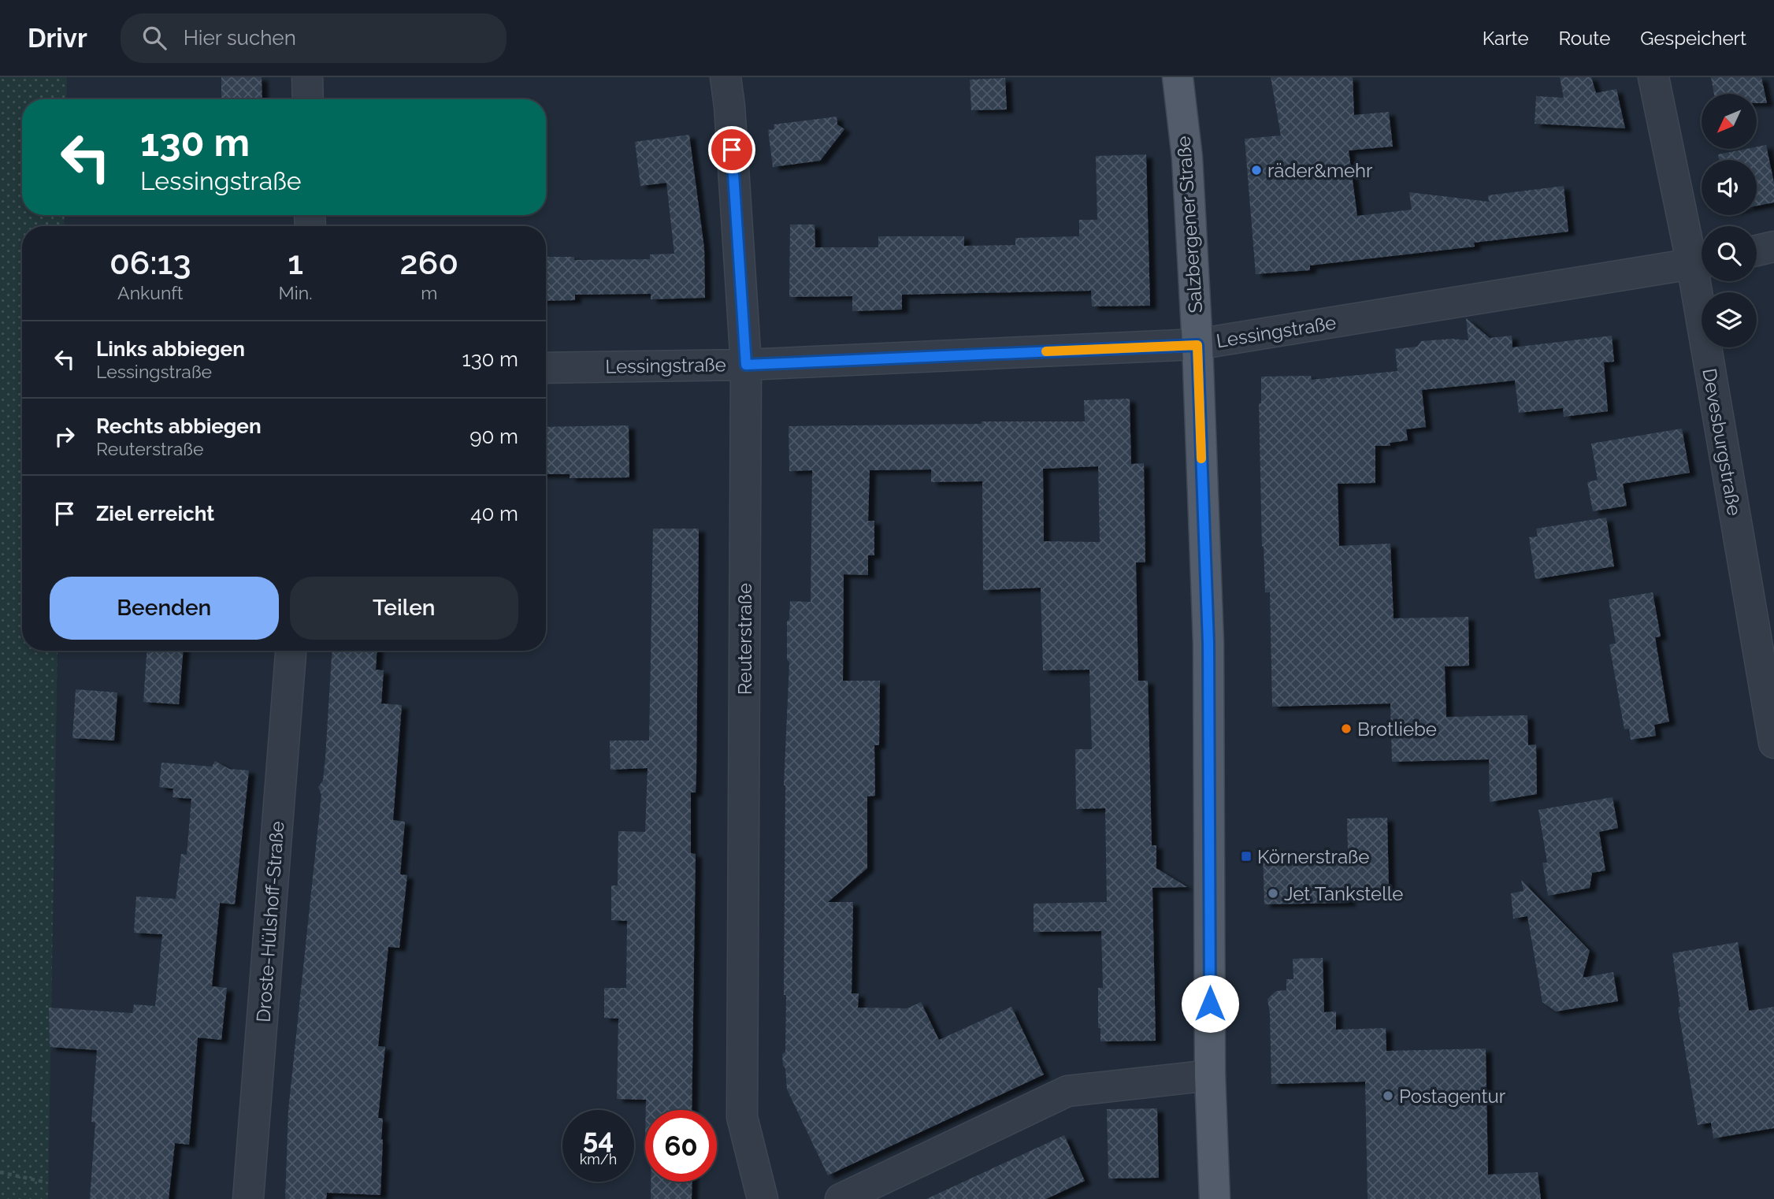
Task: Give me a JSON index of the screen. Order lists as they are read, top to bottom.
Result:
{
  "streets": {
    "main road": ["Salzbergener Straße"],
    "street": [
      "Lessingstraße",
      "Devesburgstraße",
      "Reuterstraße",
      "Droste-Hülshoff-Straße"
    ]
  },
  "crossings": [
    ["Salzbergener Straße", "Lessingstraße"],
    ["Lessingstraße", "Devesburgstraße"],
    ["Lessingstraße", "Reuterstraße"]
  ],
  "places": {
    "other": [
      "räder&mehr",
      "Brotliebe",
      "Jet Tankstelle",
      "Postagentur"
    ],
    "transit": ["Körnerstraße"]
  },
  "north": "bottom left",
  "page": {
    "header": "Drivr",
    "search": "Hier suchen",
    "nav": ["Karte", "Route", "Gespeichert"],
    "turn": ["130 m", "Lessingstraße"],
    "eta": [
      "06:13",
      "Ankunft",
      "1",
      "Min.",
      "260",
      "m"
    ],
    "list": [
      {
        "name": "Links abbiegen",
        "note": "Lessingstraße",
        "value": "130 m"
      },
      {
        "name": "Rechts abbiegen",
        "note": "Reuterstraße",
        "value": "90 m"
      },
      {
        "name": "Ziel erreicht",
        "value": "40 m"
      }
    ],
    "buttons": ["Beenden", "Teilen"],
    "speed": "54 km/h",
    "limit": "60"
  }
}
